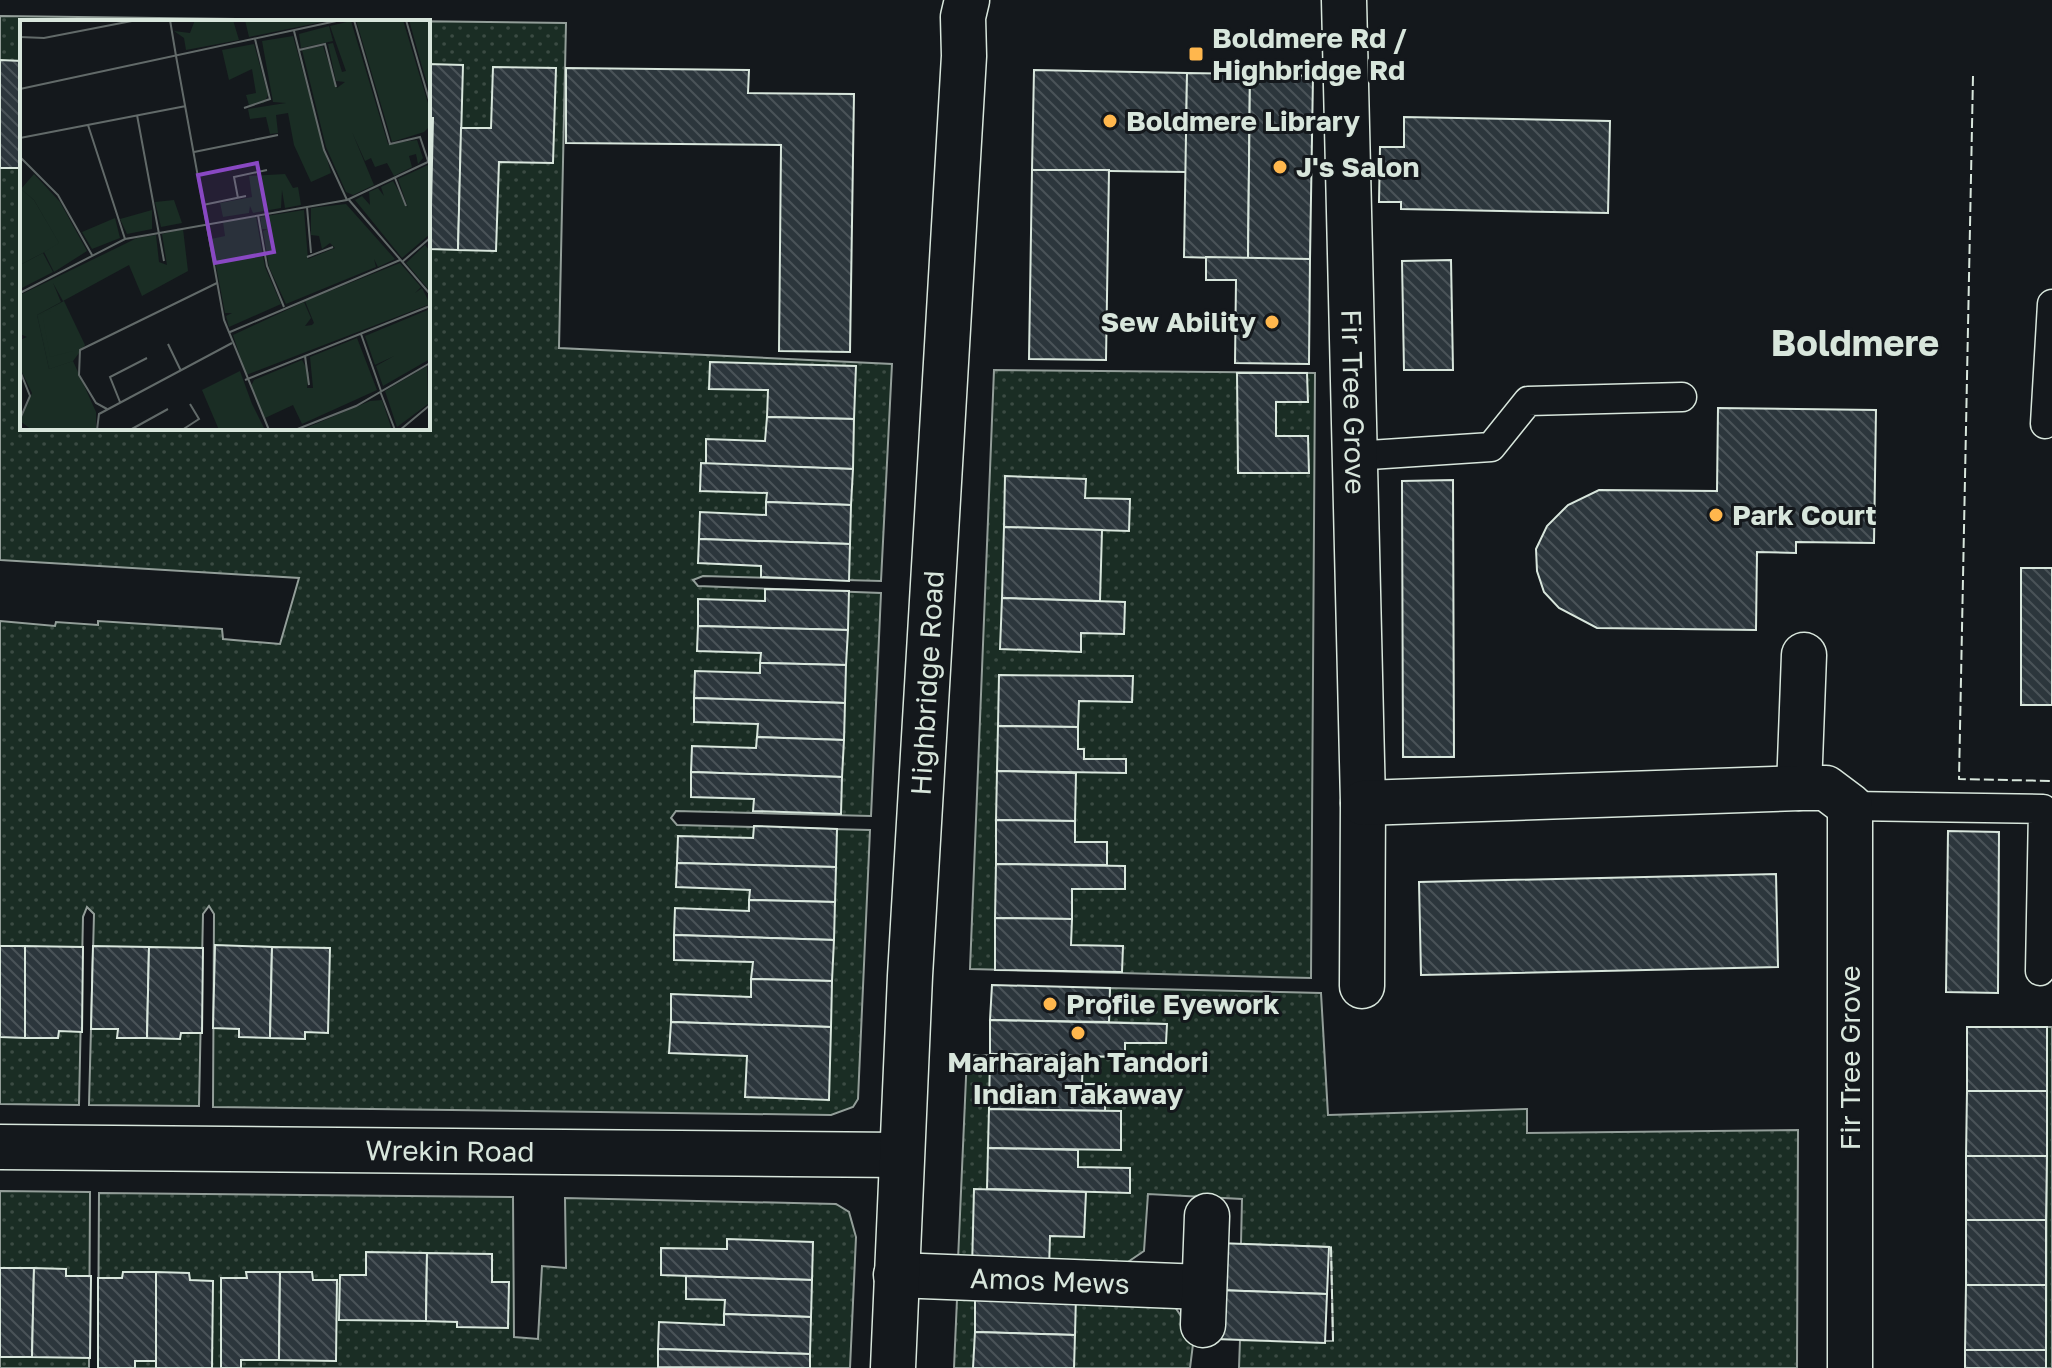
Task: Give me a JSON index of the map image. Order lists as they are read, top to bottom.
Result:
{
  "streets": {
    "street": [
      "Fir Tree Grove",
      "Highbridge Road",
      "Wrekin Road",
      "Amos Mews"
    ]
  },
  "crossings": [
    ["Highbridge Road", "Wrekin Road"],
    ["Highbridge Road", "Amos Mews"]
  ],
  "districts": ["Boldmere"],
  "places": {
    "transit": ["Boldmere Rd / Highbridge Rd"],
    "other": [
      "Boldmere Library",
      "J's Salon",
      "Sew Ability",
      "Park Court",
      "Profile Eyework",
      "Marharajah Tandori Indian Takaway"
    ]
  }
}
